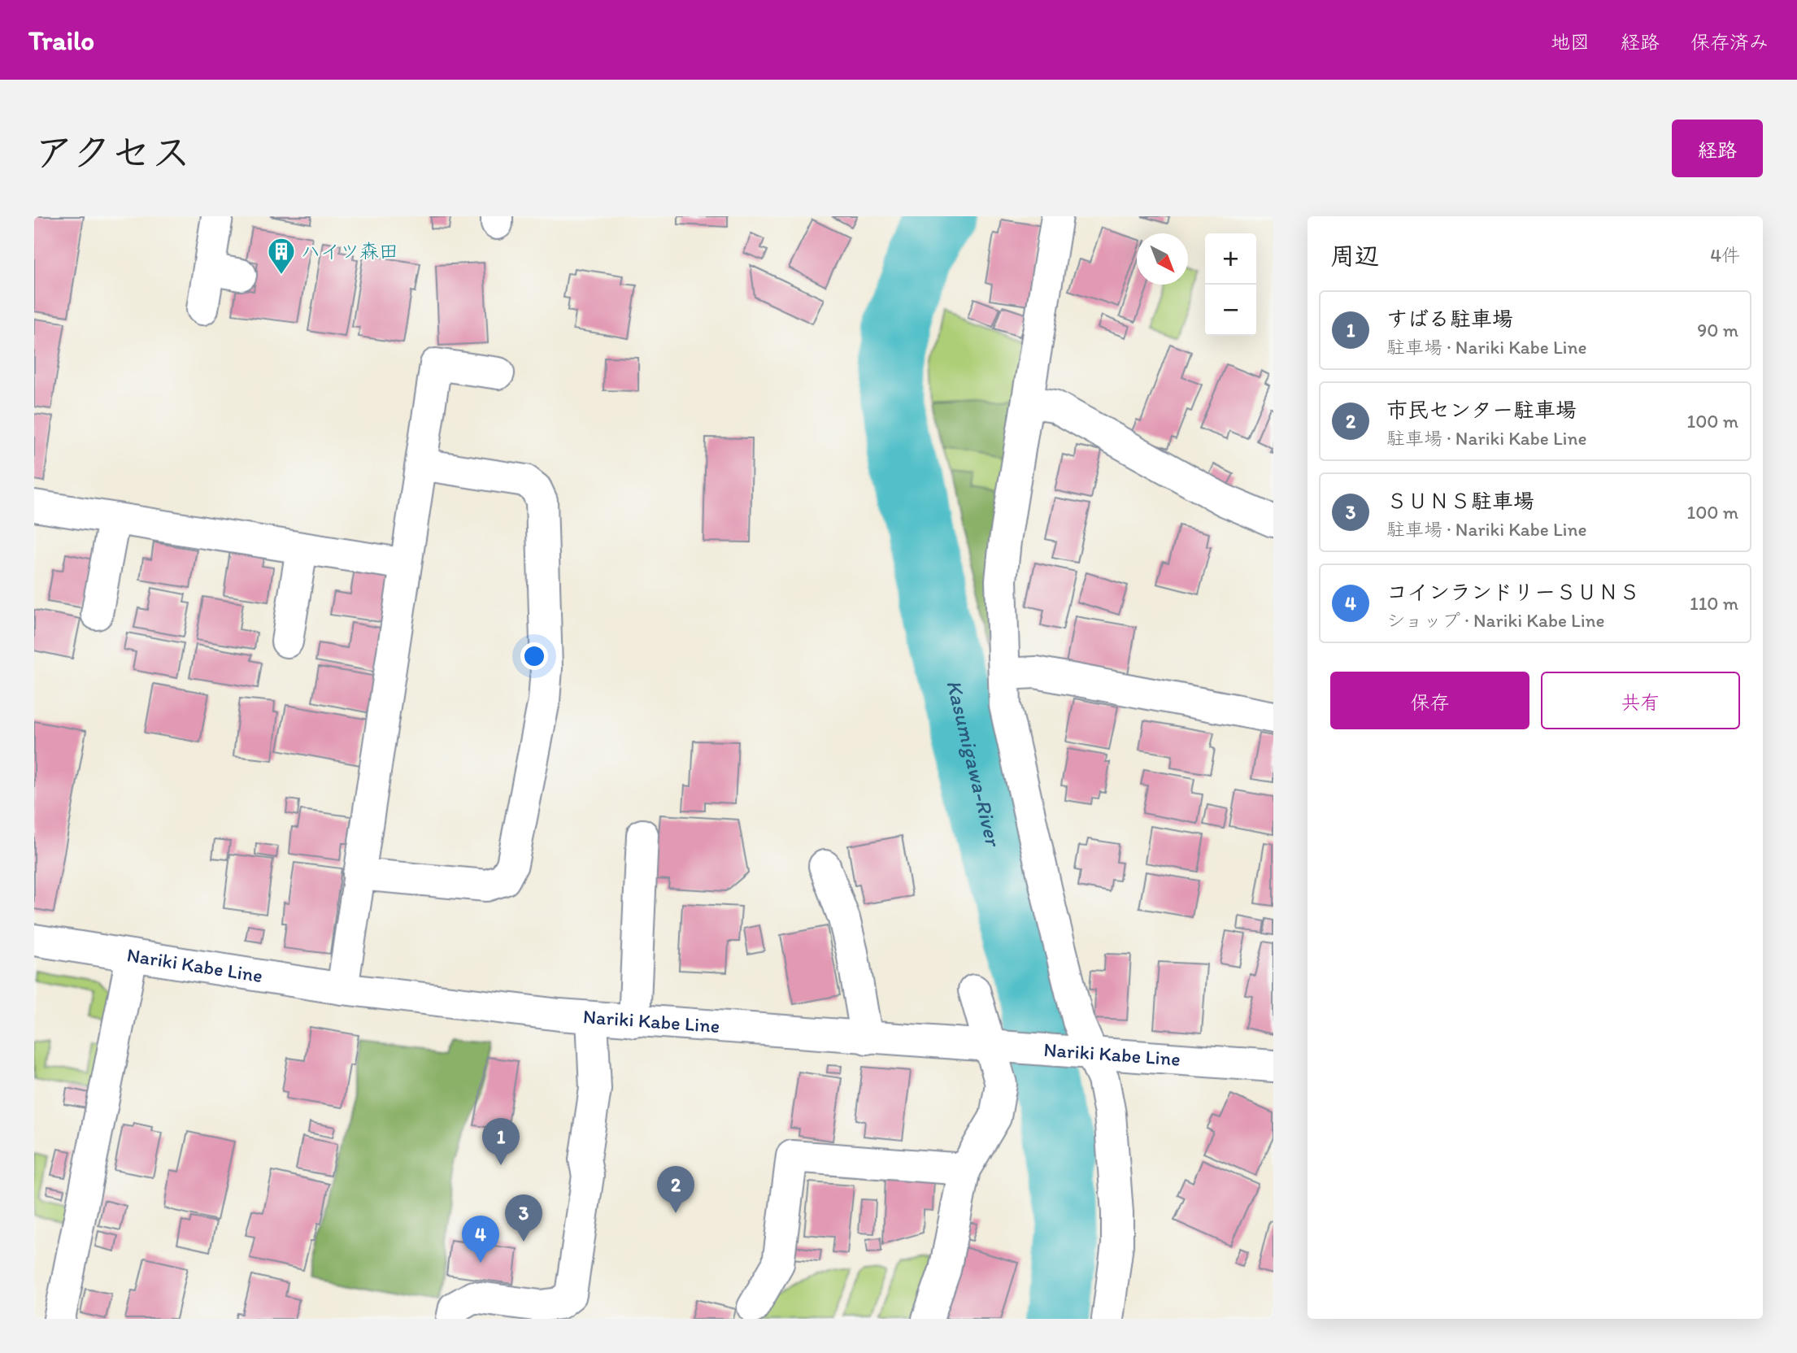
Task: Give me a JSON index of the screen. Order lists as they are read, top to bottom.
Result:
{
  "streets": {
    "street": ["Nariki Kabe Line"]
  },
  "water": ["Kasumigawa-River"],
  "places": {
    "building": ["ハイツ森田"]
  },
  "north": "bottom right",
  "page": {
    "header": "Trailo",
    "nav": ["地図", "経路", "保存済み"],
    "title": "アクセス",
    "buttons": [
      "経路",
      ["保存", "共有"]
    ],
    "heading": ["周辺", "4件"],
    "map_buttons": ["+", "−"],
    "list": [
      {
        "mark": "1",
        "name": "すばる駐車場",
        "note": "駐車場 · Nariki Kabe Line",
        "value": "90 m"
      },
      {
        "mark": "2",
        "name": "市民センター駐車場",
        "note": "駐車場 · Nariki Kabe Line",
        "value": "100 m"
      },
      {
        "mark": "3",
        "name": "ＳＵＮＳ駐車場",
        "note": "駐車場 · Nariki Kabe Line",
        "value": "100 m"
      },
      {
        "mark": "4",
        "name": "コインランドリーＳＵＮＳ",
        "note": "ショップ · Nariki Kabe Line",
        "value": "110 m"
      }
    ],
    "pins": [
      "1",
      "2",
      "3",
      "4"
    ]
  }
}
